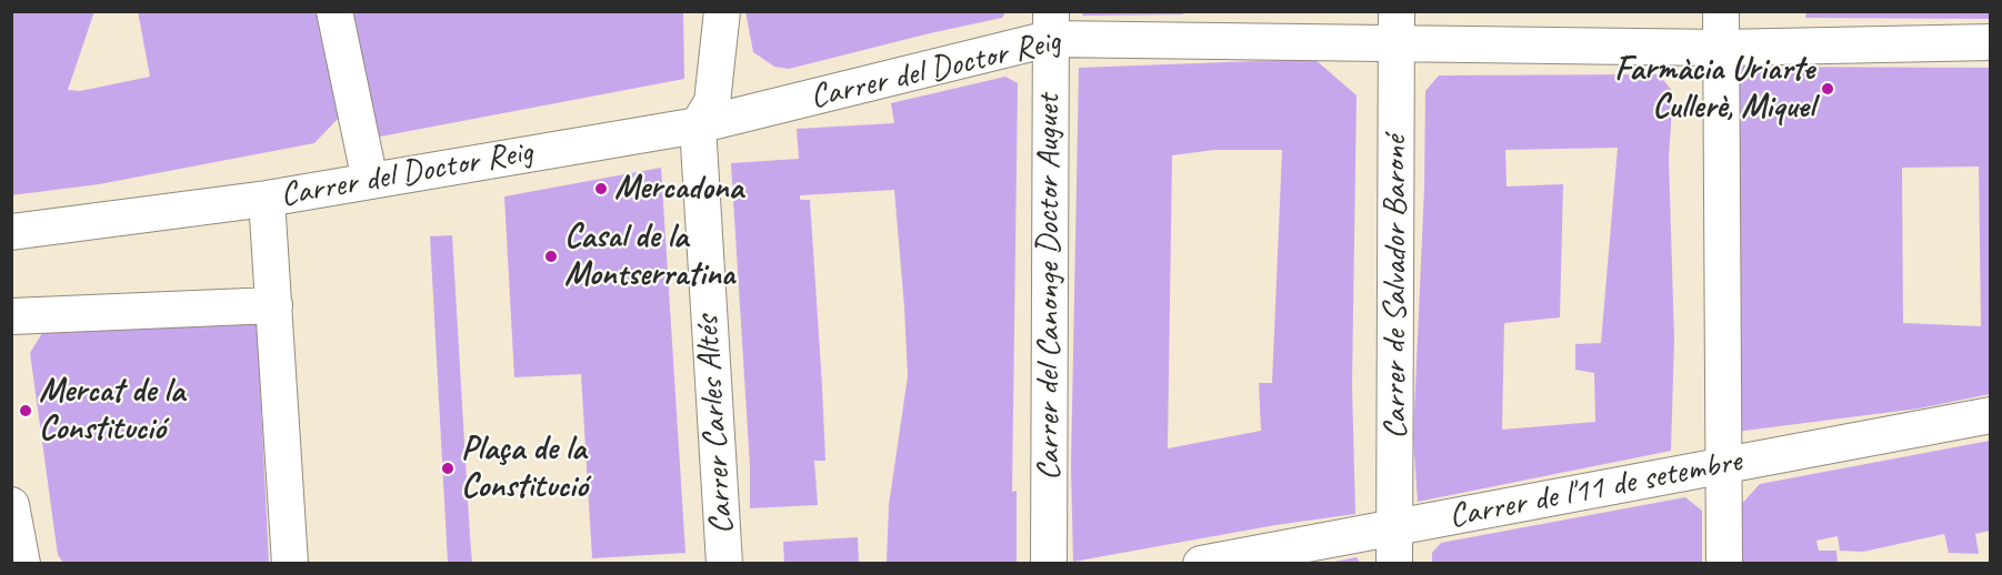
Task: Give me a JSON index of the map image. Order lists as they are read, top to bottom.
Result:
{
  "streets": {
    "street": [
      "Carrer del Doctor Reig",
      "Carrer del Canonge Doctor Auguet",
      "Carrer de Salvador Baroné",
      "Carrer Carles Altés",
      "Carrer de l'11 de setembre"
    ]
  },
  "crossings": [
    ["Carrer del Doctor Reig", "Carrer del Canonge Doctor Auguet"],
    ["Carrer del Doctor Reig", "Carrer de Salvador Baroné"],
    ["Carrer del Doctor Reig", "Carrer Carles Altés"],
    ["Carrer de Salvador Baroné", "Carrer de l'11 de setembre"]
  ],
  "places": [
    "Farmàcia Uriarte Cullerè, Miquel",
    "Mercadona",
    "Casal de la Montserratina",
    "Mercat de la Constitució",
    "Plaça de la Constitució"
  ]
}
